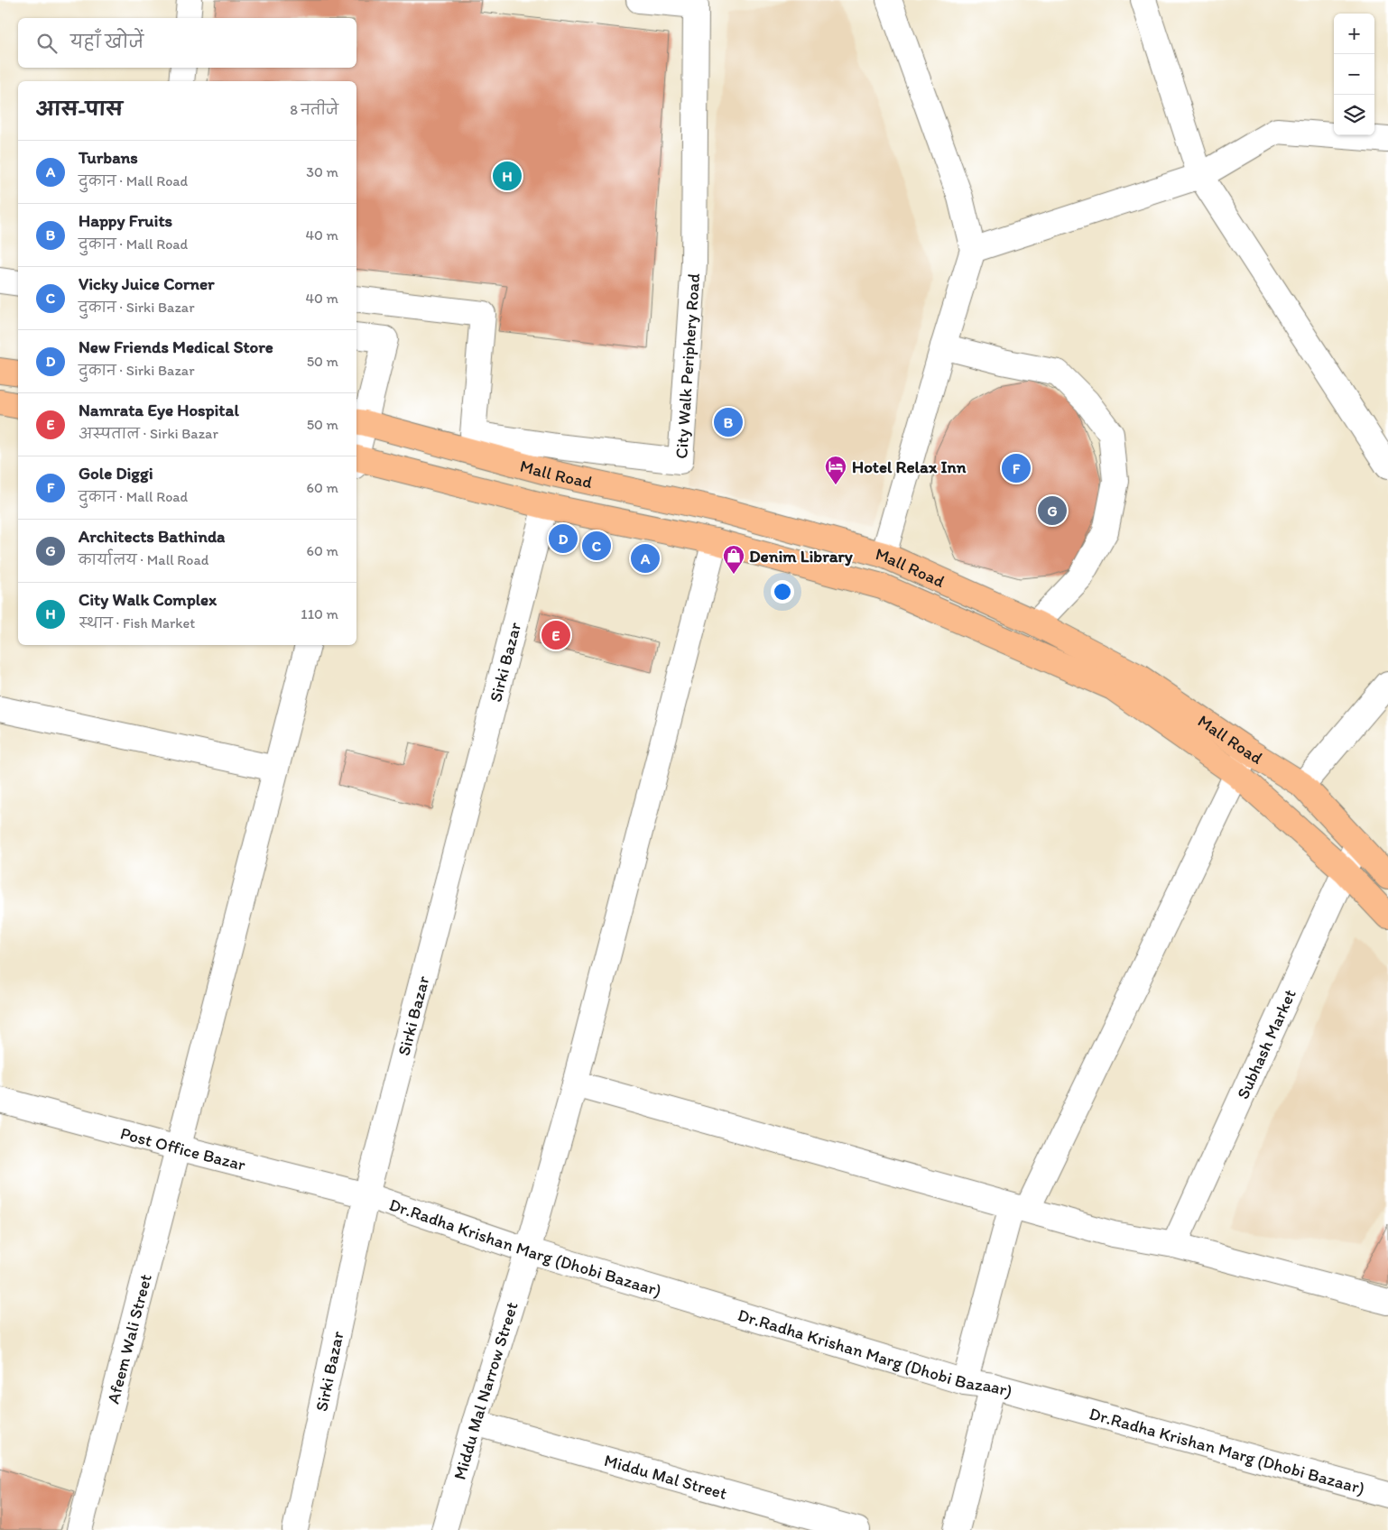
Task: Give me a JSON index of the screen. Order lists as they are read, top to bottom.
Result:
{
  "streets": {
    "main road": ["Mall Road"],
    "street": [
      "City Walk Periphery Road",
      "Sirki Bazar",
      "Subhash Market",
      "Post Office Bazar",
      "Dr.Radha Krishan Marg (Dhobi Bazaar)",
      "Afeem Wali Street",
      "Middu Mal Narrow Street",
      "Middu Mal Street"
    ]
  },
  "crossings": [
    ["Mall Road", "Subhash Market"],
    ["Sirki Bazar", "Post Office Bazar"],
    ["Sirki Bazar", "Dr.Radha Krishan Marg (Dhobi Bazaar)"],
    ["Post Office Bazar", "Dr.Radha Krishan Marg (Dhobi Bazaar)"],
    ["Post Office Bazar", "Afeem Wali Street"],
    ["Dr.Radha Krishan Marg (Dhobi Bazaar)", "Middu Mal Narrow Street"],
    ["Middu Mal Narrow Street", "Middu Mal Street"]
  ],
  "places": {
    "hotel": ["Hotel Relax Inn"],
    "shop": ["Denim Library"]
  },
  "page": {
    "map_buttons": ["+", "−"],
    "search": "यहाँ खोजें",
    "heading": ["आस-पास", "8 नतीजे"],
    "list": [
      {
        "mark": "A",
        "name": "Turbans",
        "note": "दुकान · Mall Road",
        "value": "30 m"
      },
      {
        "mark": "B",
        "name": "Happy Fruits",
        "note": "दुकान · Mall Road",
        "value": "40 m"
      },
      {
        "mark": "C",
        "name": "Vicky Juice Corner",
        "note": "दुकान · Sirki Bazar",
        "value": "40 m"
      },
      {
        "mark": "D",
        "name": "New Friends Medical Store",
        "note": "दुकान · Sirki Bazar",
        "value": "50 m"
      },
      {
        "mark": "E",
        "name": "Namrata Eye Hospital",
        "note": "अस्पताल · Sirki Bazar",
        "value": "50 m"
      },
      {
        "mark": "F",
        "name": "Gole Diggi",
        "note": "दुकान · Mall Road",
        "value": "60 m"
      },
      {
        "mark": "G",
        "name": "Architects Bathinda",
        "note": "कार्यालय · Mall Road",
        "value": "60 m"
      },
      {
        "mark": "H",
        "name": "City Walk Complex",
        "note": "स्थान · Fish Market",
        "value": "110 m"
      }
    ],
    "pins": [
      "H",
      "B",
      "F",
      "G",
      "D",
      "C",
      "A",
      "E"
    ]
  }
}
